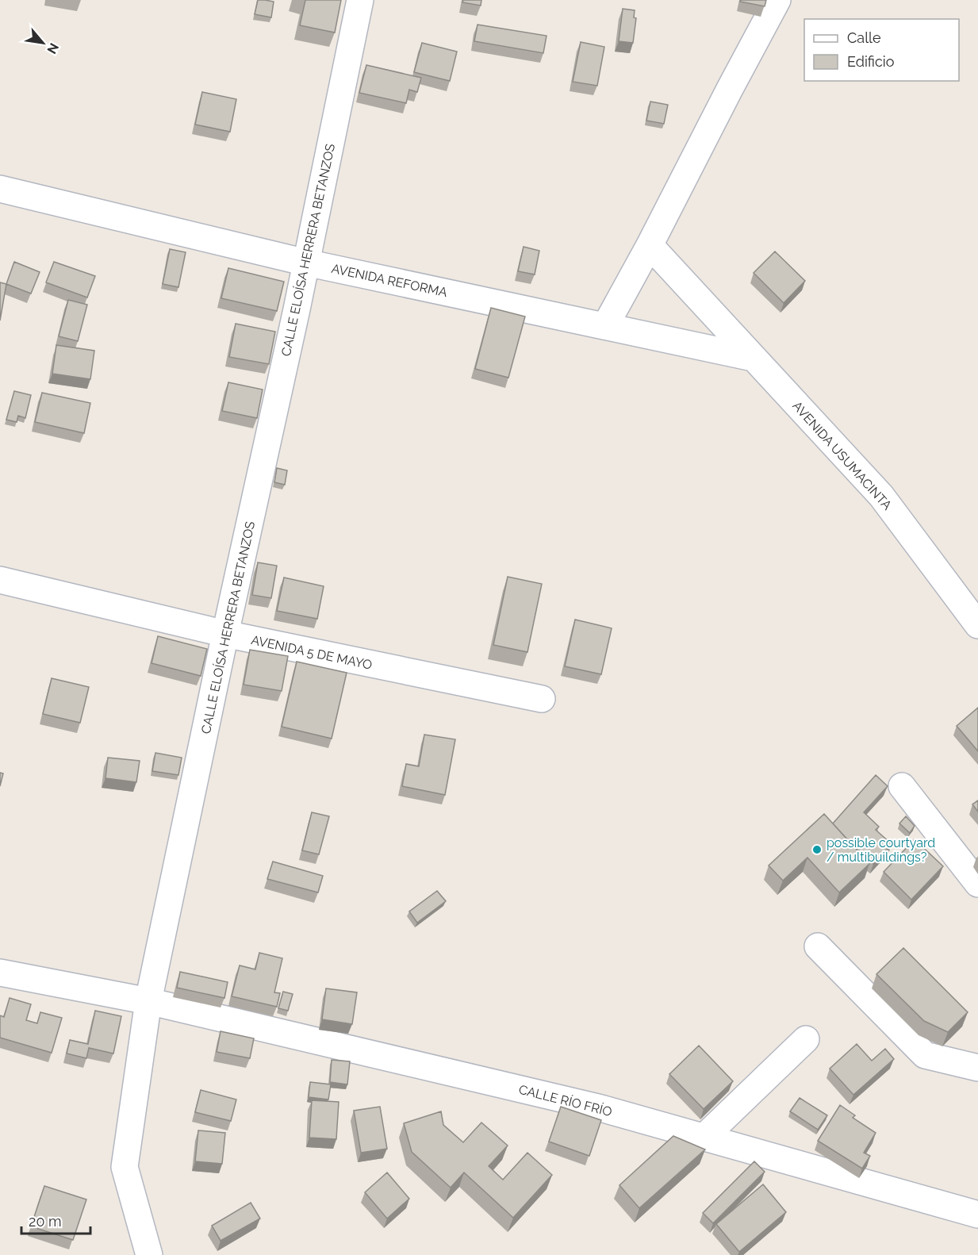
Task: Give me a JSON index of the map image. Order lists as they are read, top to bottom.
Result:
{
  "streets": {
    "street": [
      "CALLE ELOÍSA HERRERA BETANZOS",
      "AVENIDA REFORMA",
      "AVENIDA USUMACINTA",
      "AVENIDA 5 DE MAYO",
      "CALLE RÍO FRÍO"
    ]
  },
  "crossings": [
    ["CALLE ELOÍSA HERRERA BETANZOS", "AVENIDA REFORMA"],
    ["CALLE ELOÍSA HERRERA BETANZOS", "AVENIDA 5 DE MAYO"],
    ["CALLE ELOÍSA HERRERA BETANZOS", "CALLE RÍO FRÍO"],
    ["AVENIDA REFORMA", "AVENIDA USUMACINTA"]
  ],
  "places": ["possible courtyard / multibuildings?"],
  "legend": ["Calle", "Edificio"],
  "scale_bar": "20 m",
  "north": "bottom right"
}
